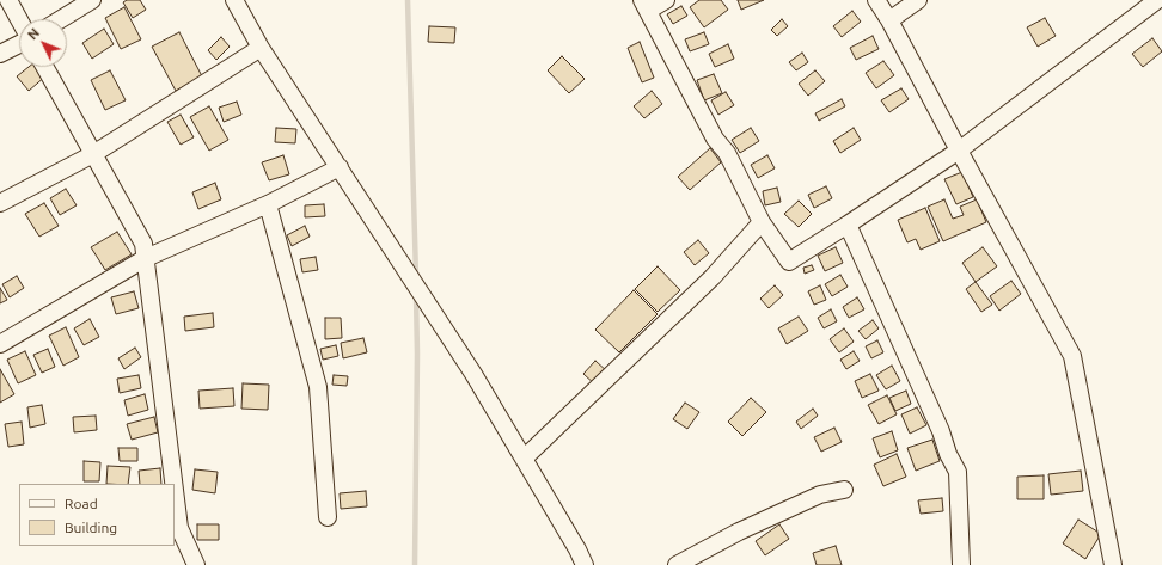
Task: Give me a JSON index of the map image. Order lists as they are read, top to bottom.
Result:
{
  "legend": ["Road", "Building"],
  "north": "top left"
}
